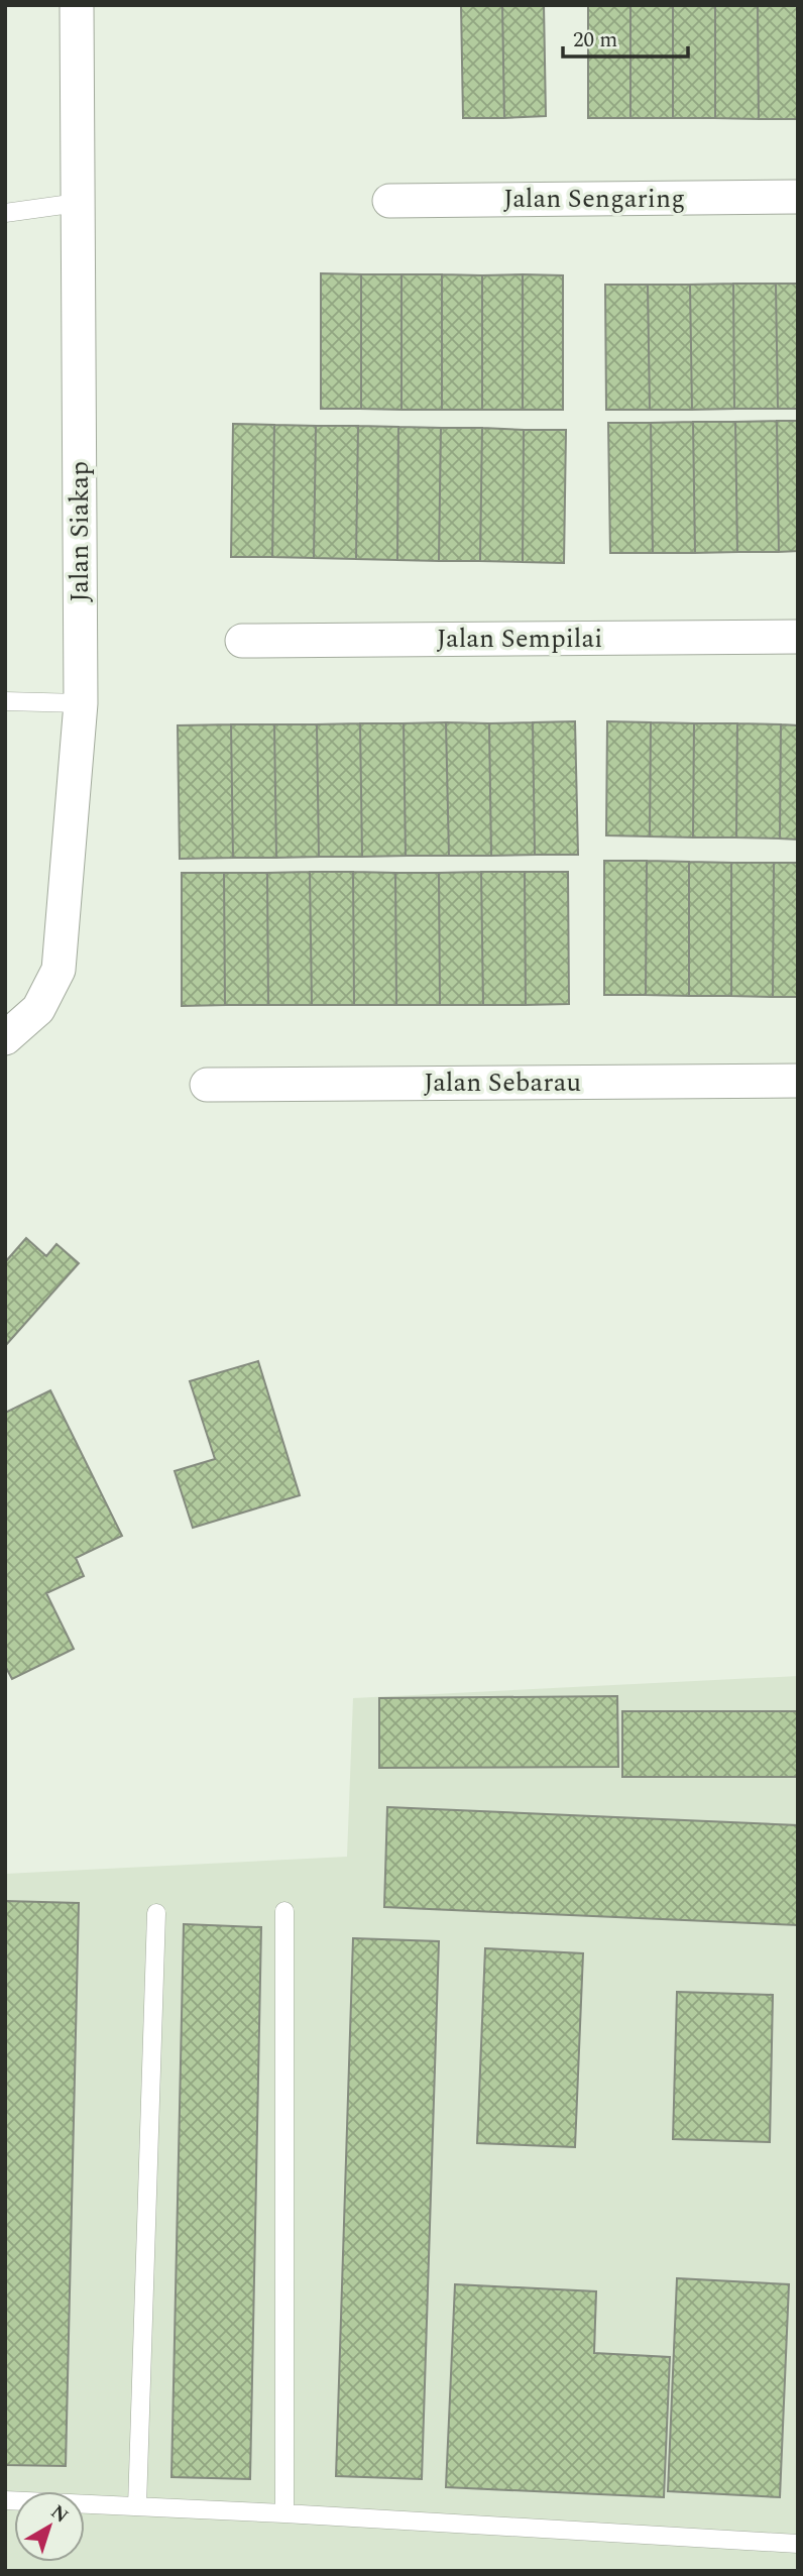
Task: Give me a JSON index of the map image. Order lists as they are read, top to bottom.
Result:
{
  "streets": {
    "street": [
      "Jalan Sengaring",
      "Jalan Siakap",
      "Jalan Sempilai",
      "Jalan Sebarau"
    ]
  },
  "scale_bar": "20 m",
  "north": "top right"
}
